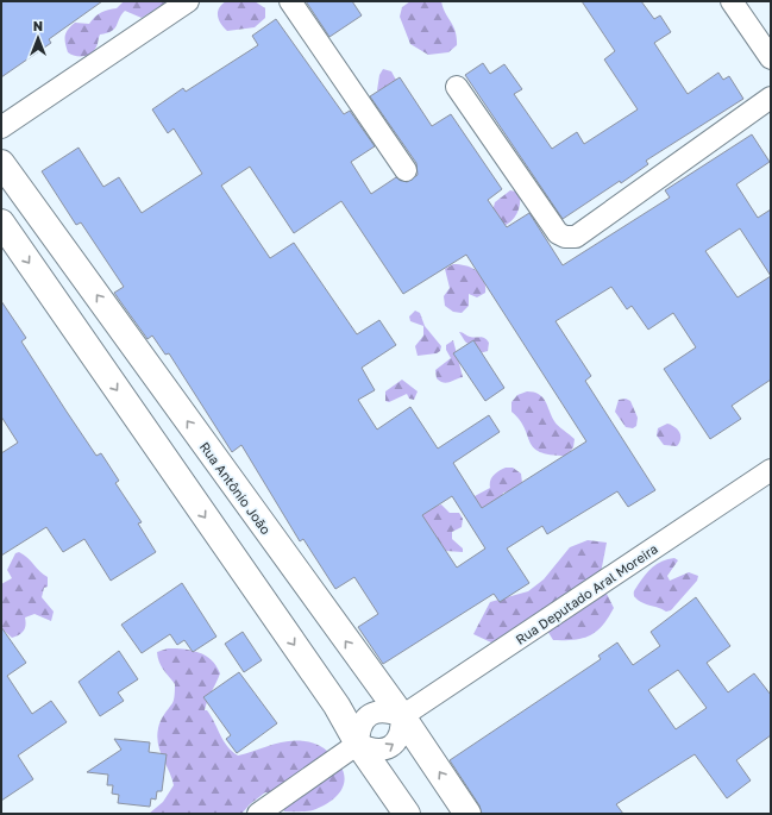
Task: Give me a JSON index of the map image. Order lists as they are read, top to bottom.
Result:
{
  "streets": {
    "main road": ["Rua Antônio João"],
    "street": ["Rua Deputado Aral Moreira"]
  },
  "crossings": [
    ["Rua Antônio João", "Rua Deputado Aral Moreira"]
  ],
  "north": "top"
}
